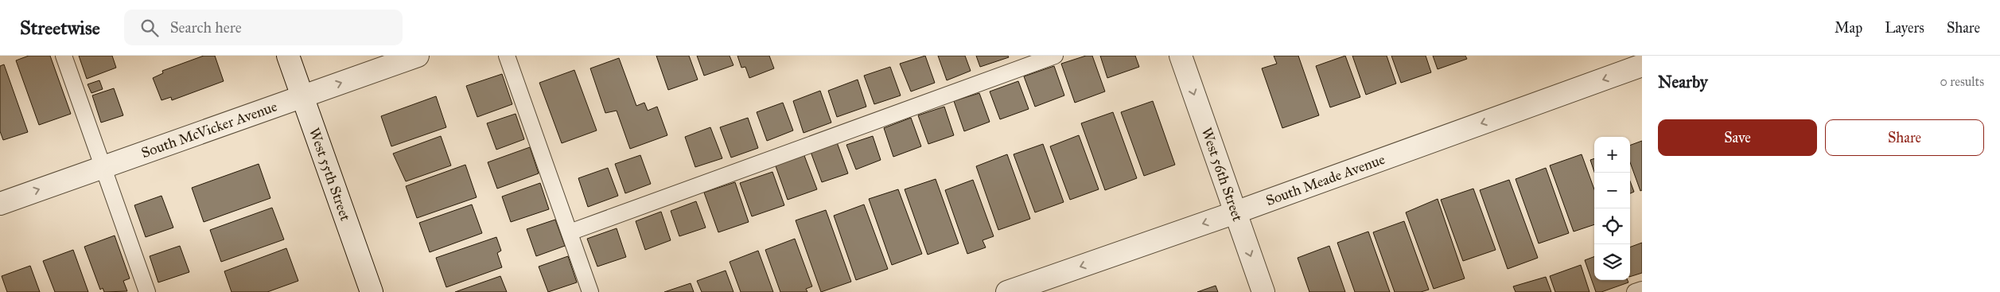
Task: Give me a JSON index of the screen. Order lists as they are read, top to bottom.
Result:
{
  "streets": {
    "street": [
      "South McVicker Avenue",
      "West 55th Street",
      "West 56th Street",
      "South Meade Avenue"
    ]
  },
  "crossings": [
    ["South McVicker Avenue", "West 55th Street"],
    ["West 56th Street", "South Meade Avenue"]
  ],
  "one_way": ["South McVicker Avenue", "West 56th Street", "South Meade Avenue"],
  "page": {
    "header": "Streetwise",
    "search": "Search here",
    "nav": ["Map", "Layers", "Share"],
    "heading": ["Nearby", "0 results"],
    "buttons": ["Save", "Share"],
    "map_buttons": ["+", "−"]
  }
}
